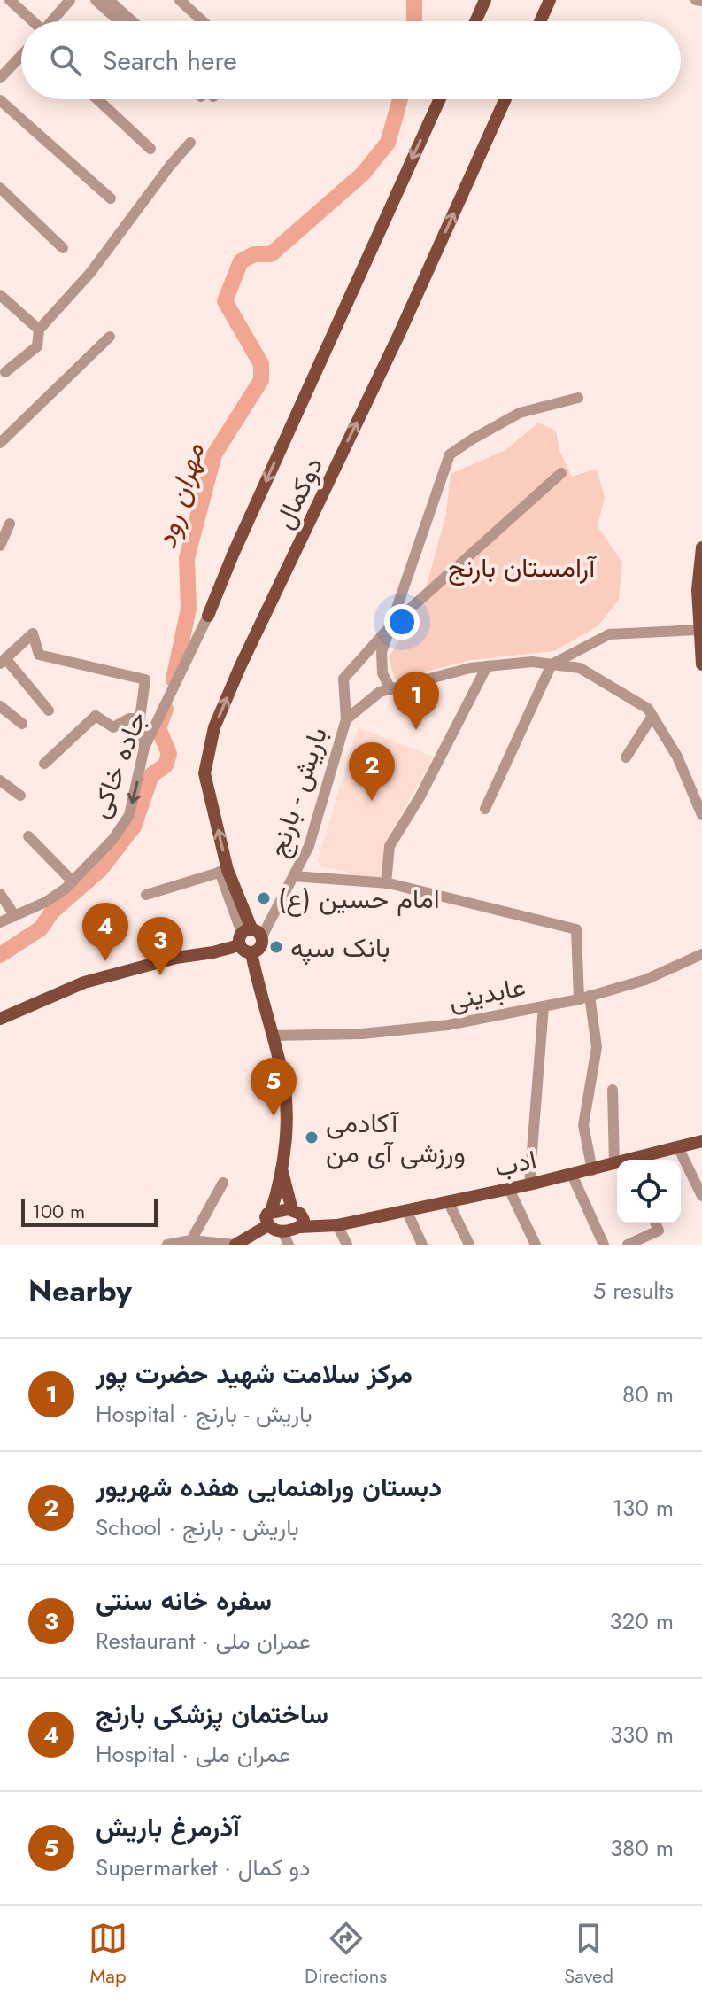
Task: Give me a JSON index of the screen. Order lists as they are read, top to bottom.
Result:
{
  "streets": {
    "main road": ["دوکمال", "ادب"],
    "street": ["جاده خاکی", "باریش - بارنج", "عابدینی"]
  },
  "crossings": [
    ["دوکمال", "جاده خاکی"],
    ["دوکمال", "باریش - بارنج"]
  ],
  "one_way": ["جاده خاکی"],
  "water": ["مهران رود"],
  "parks": ["آرامستان بارنج"],
  "places": ["امام حسین (ع)", "بانک سپه", "آکادمی ورزشی آی من"],
  "scale_bar": "100 m",
  "page": {
    "search": "Search here",
    "pins": [
      "1",
      "2",
      "4",
      "3",
      "5"
    ],
    "scale": "100 m",
    "heading": ["Nearby", "5 results"],
    "list": [
      {
        "mark": "1",
        "name": "مرکز سلامت شهید حضرت پور",
        "note": "Hospital · باریش - بارنج",
        "value": "80 m"
      },
      {
        "mark": "2",
        "name": "دبستان وراهنمایی هفده شهریور",
        "note": "School · باریش - بارنج",
        "value": "130 m"
      },
      {
        "mark": "3",
        "name": "سفره خانه سنتی",
        "note": "Restaurant · عمران ملی",
        "value": "320 m"
      },
      {
        "mark": "4",
        "name": "ساختمان پزشکی بارنج",
        "note": "Hospital · عمران ملی",
        "value": "330 m"
      },
      {
        "mark": "5",
        "name": "آذرمرغ باریش",
        "note": "Supermarket · دو کمال",
        "value": "380 m"
      }
    ],
    "nav": ["Map", "Directions", "Saved"]
  }
}
